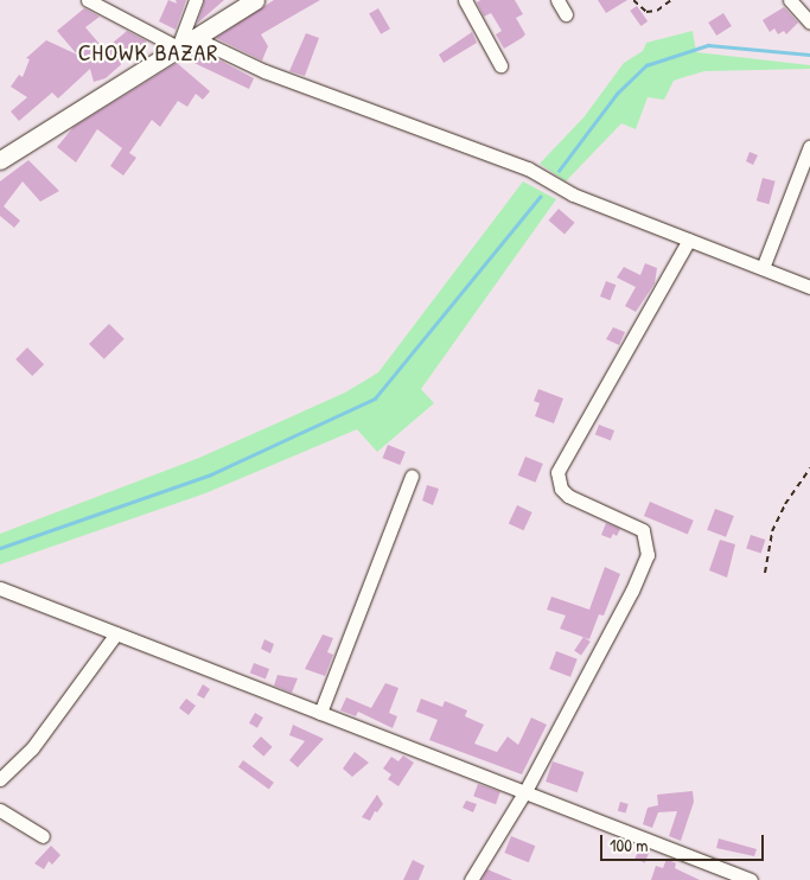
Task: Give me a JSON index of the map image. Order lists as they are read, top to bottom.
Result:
{
  "districts": ["CHOWK BAZAR"],
  "scale_bar": "100 m"
}
